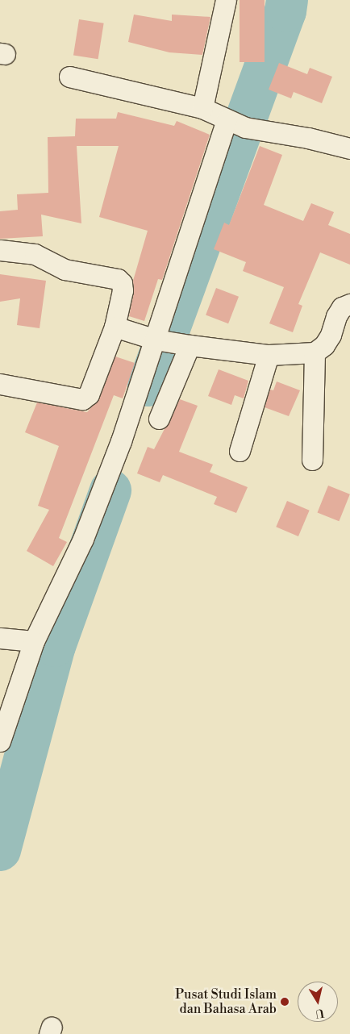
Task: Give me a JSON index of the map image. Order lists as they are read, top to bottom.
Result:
{
  "places": ["Pusat Studi Islam dan Bahasa Arab"],
  "north": "bottom"
}
